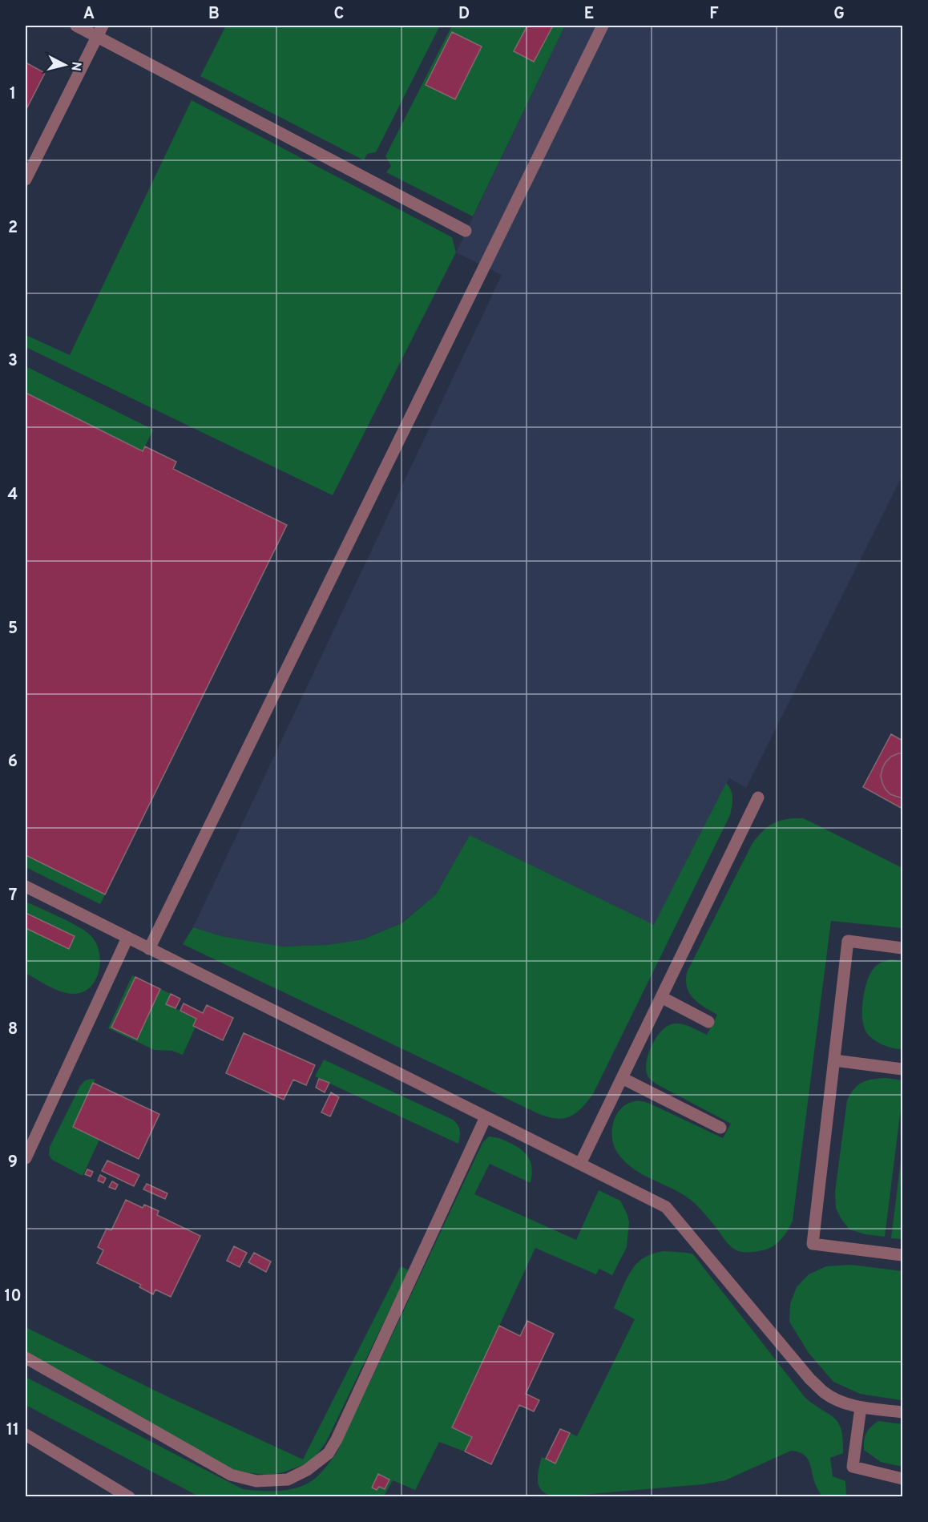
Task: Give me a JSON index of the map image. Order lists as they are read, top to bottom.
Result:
{
  "north": "right",
  "grid": {
    "columns": [
      "A",
      "B",
      "C",
      "D",
      "E",
      "F",
      "G"
    ],
    "rows": [
      "1",
      "2",
      "3",
      "4",
      "5",
      "6",
      "7",
      "8",
      "9",
      "10",
      "11"
    ]
  }
}
